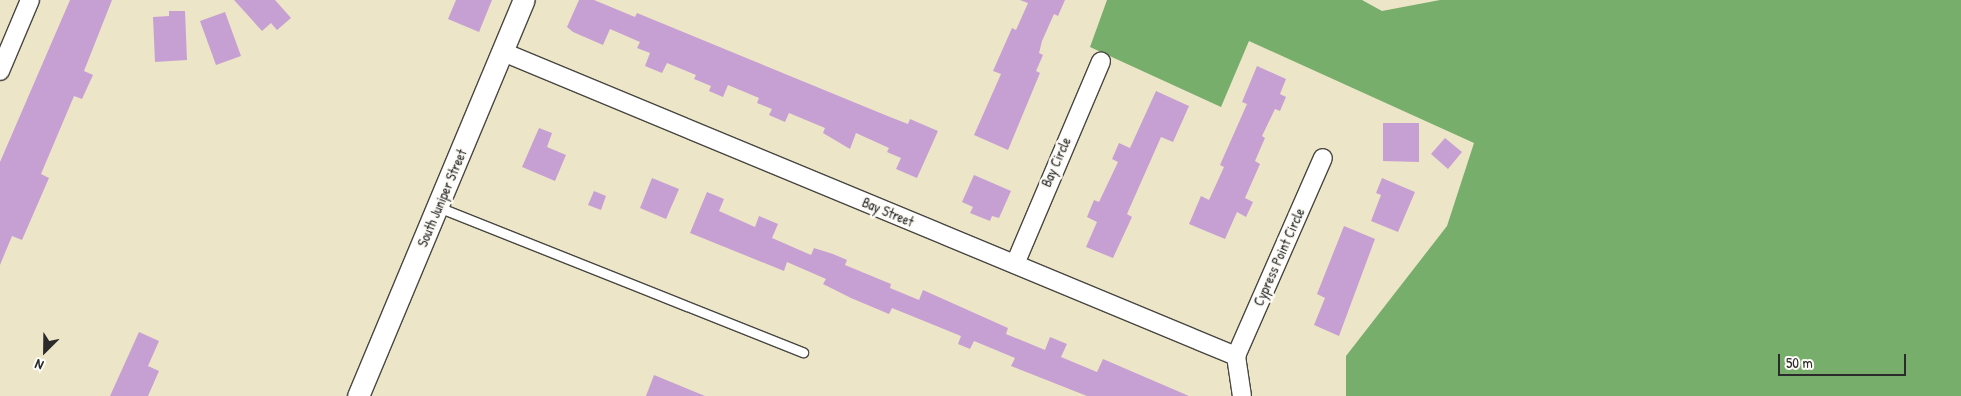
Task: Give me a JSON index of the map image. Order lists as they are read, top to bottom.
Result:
{
  "streets": {
    "street": [
      "Bay Circle",
      "South Juniper Street",
      "Bay Street",
      "Cypress Point Circle"
    ]
  },
  "crossings": [
    ["Bay Circle", "Bay Street"],
    ["South Juniper Street", "Bay Street"],
    ["Bay Street", "Cypress Point Circle"]
  ],
  "scale_bar": "50 m",
  "north": "bottom left"
}
